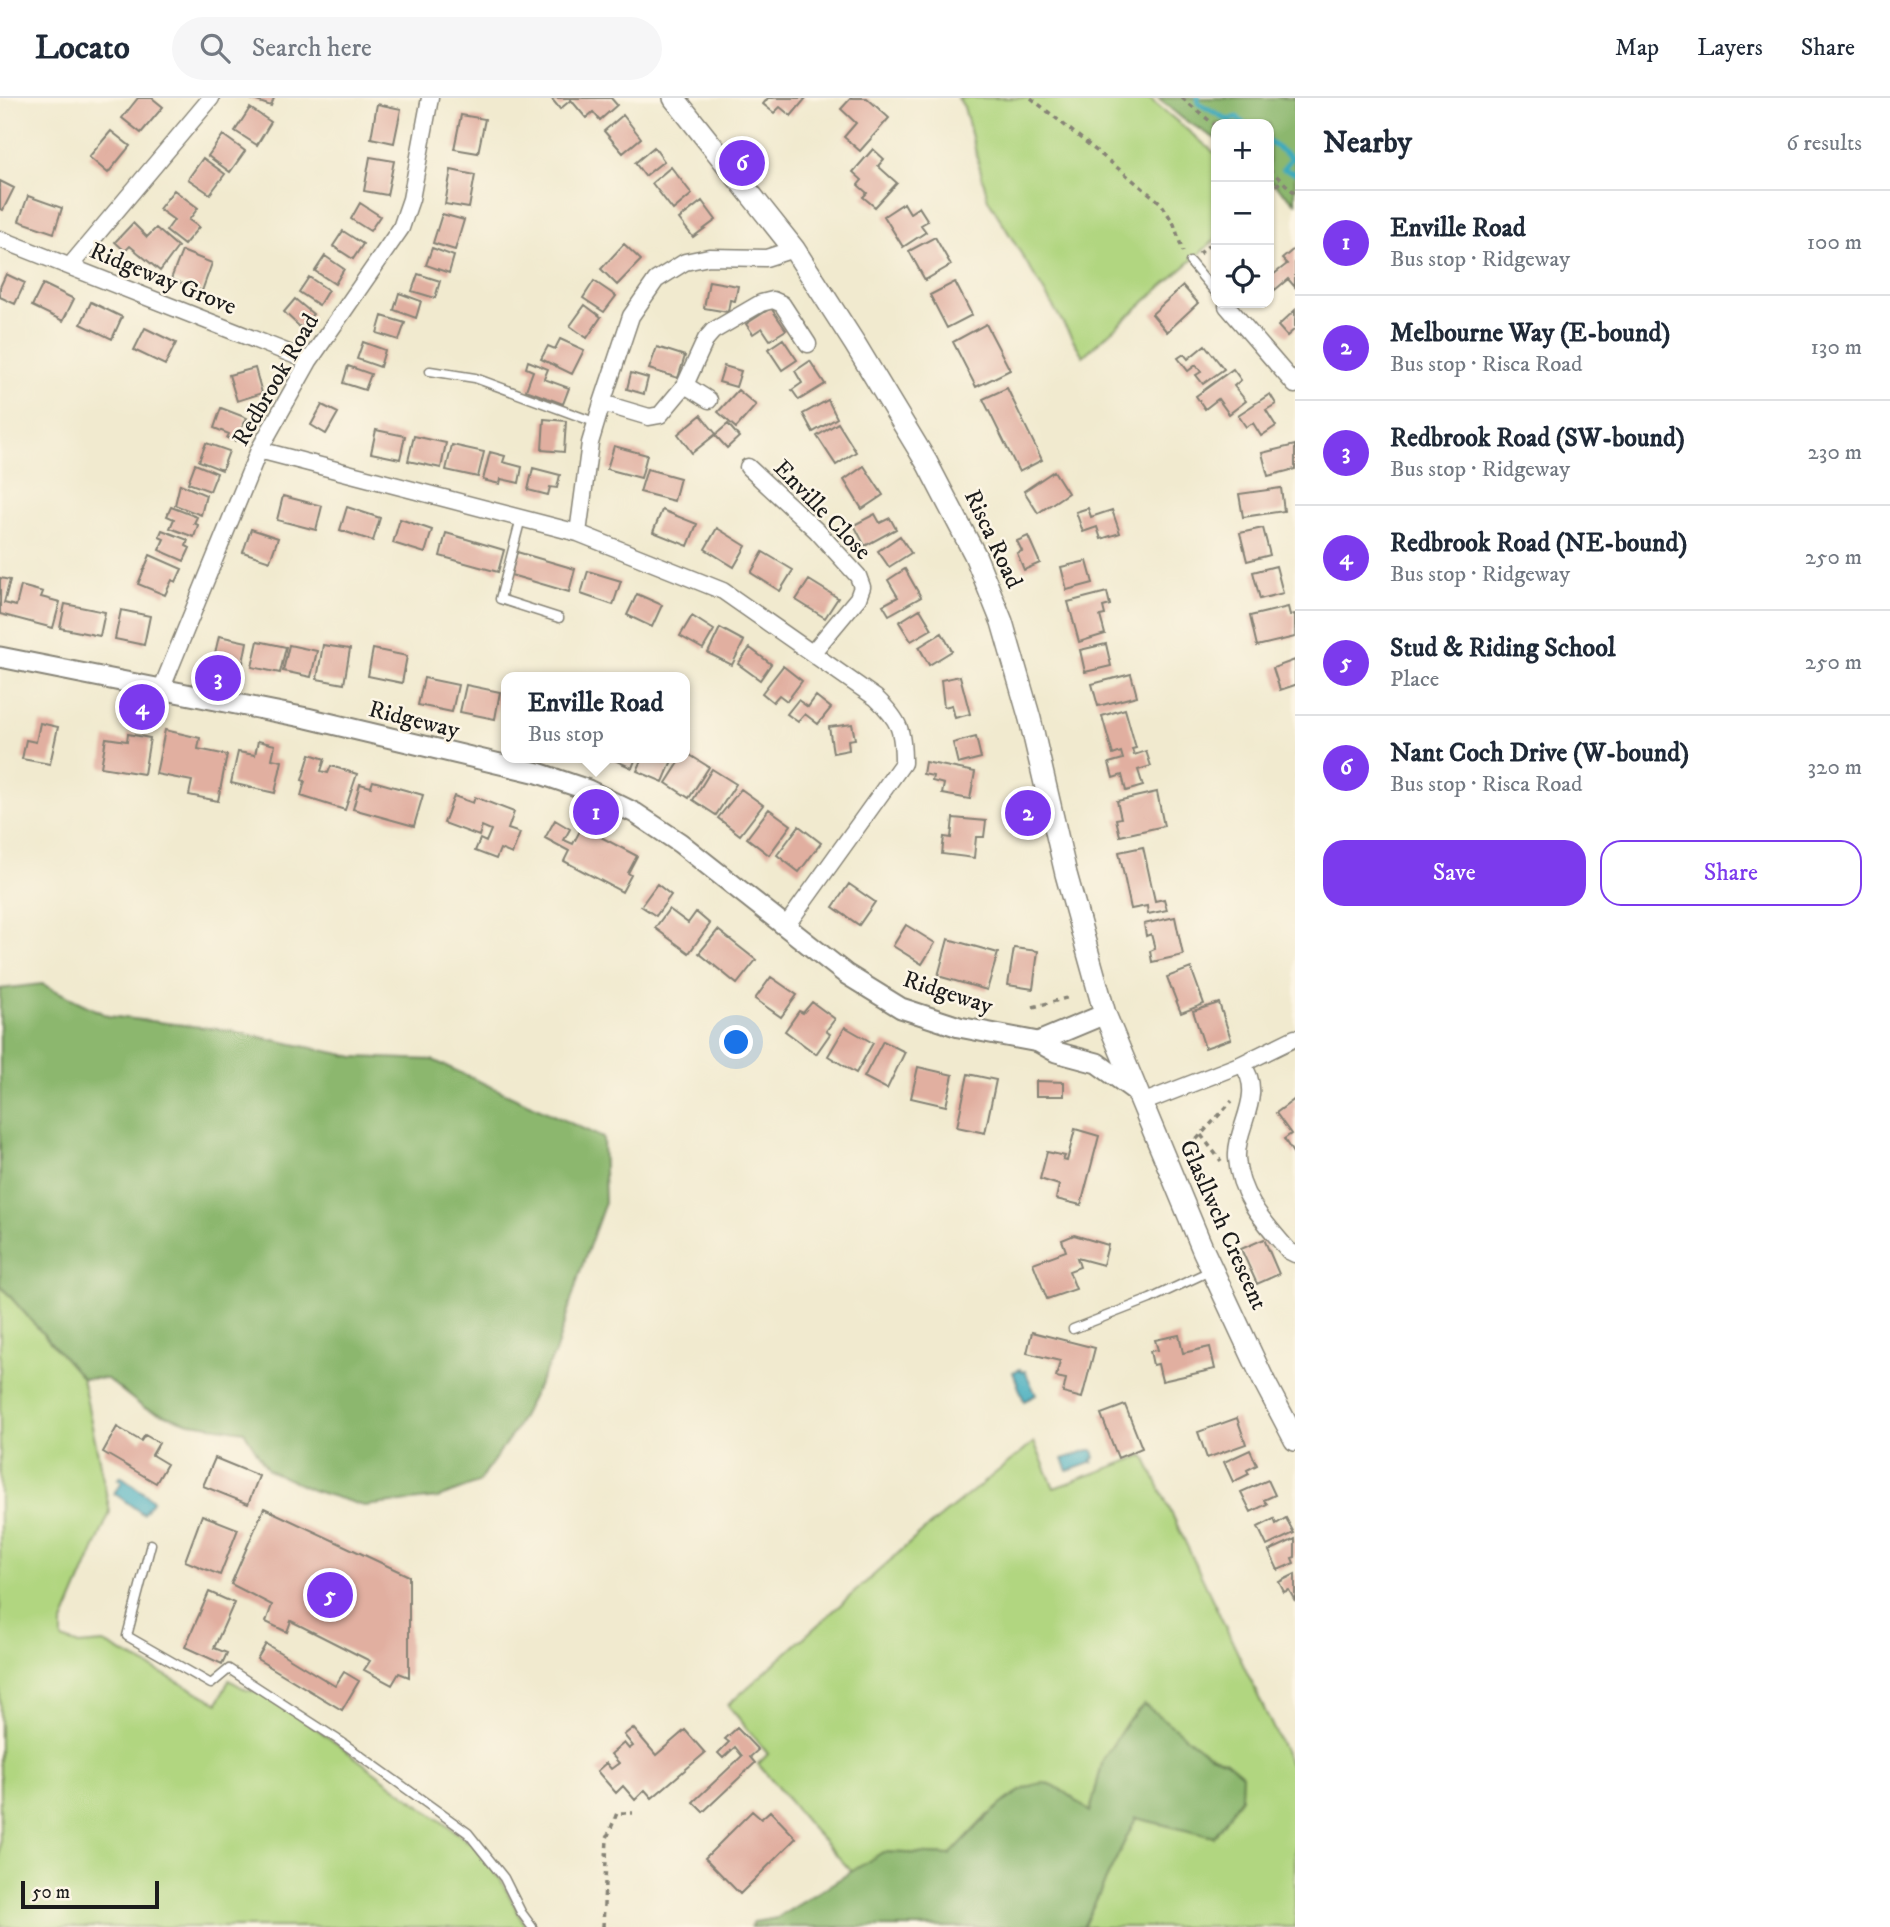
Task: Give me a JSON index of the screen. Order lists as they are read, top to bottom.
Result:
{
  "streets": {
    "main road": ["Risca Road", "Glasllwch Crescent"],
    "street": [
      "Ridgeway Grove",
      "Redbrook Road",
      "Enville Close",
      "Ridgeway"
    ]
  },
  "crossings": [
    ["Ridgeway Grove", "Redbrook Road"],
    ["Redbrook Road", "Ridgeway"],
    ["Risca Road", "Glasllwch Crescent"],
    ["Ridgeway", "Glasllwch Crescent"]
  ],
  "scale_bar": "50 m",
  "page": {
    "header": "Locato",
    "search": "Search here",
    "nav": ["Map", "Layers", "Share"],
    "heading": ["Nearby", "6 results"],
    "map_buttons": ["+", "−"],
    "pins": [
      "6",
      "3",
      "4",
      "1",
      "2",
      "5"
    ],
    "list": [
      {
        "mark": "1",
        "name": "Enville Road",
        "note": "Bus stop · Ridgeway",
        "value": "100 m"
      },
      {
        "mark": "2",
        "name": "Melbourne Way (E-bound)",
        "note": "Bus stop · Risca Road",
        "value": "130 m"
      },
      {
        "mark": "3",
        "name": "Redbrook Road (SW-bound)",
        "note": "Bus stop · Ridgeway",
        "value": "230 m"
      },
      {
        "mark": "4",
        "name": "Redbrook Road (NE-bound)",
        "note": "Bus stop · Ridgeway",
        "value": "250 m"
      },
      {
        "mark": "5",
        "name": "Stud & Riding School",
        "note": "Place",
        "value": "250 m"
      },
      {
        "mark": "6",
        "name": "Nant Coch Drive (W-bound)",
        "note": "Bus stop · Risca Road",
        "value": "320 m"
      }
    ],
    "popup": ["Enville Road", "Bus stop"],
    "buttons": ["Save", "Share"],
    "scale": "50 m"
  }
}
